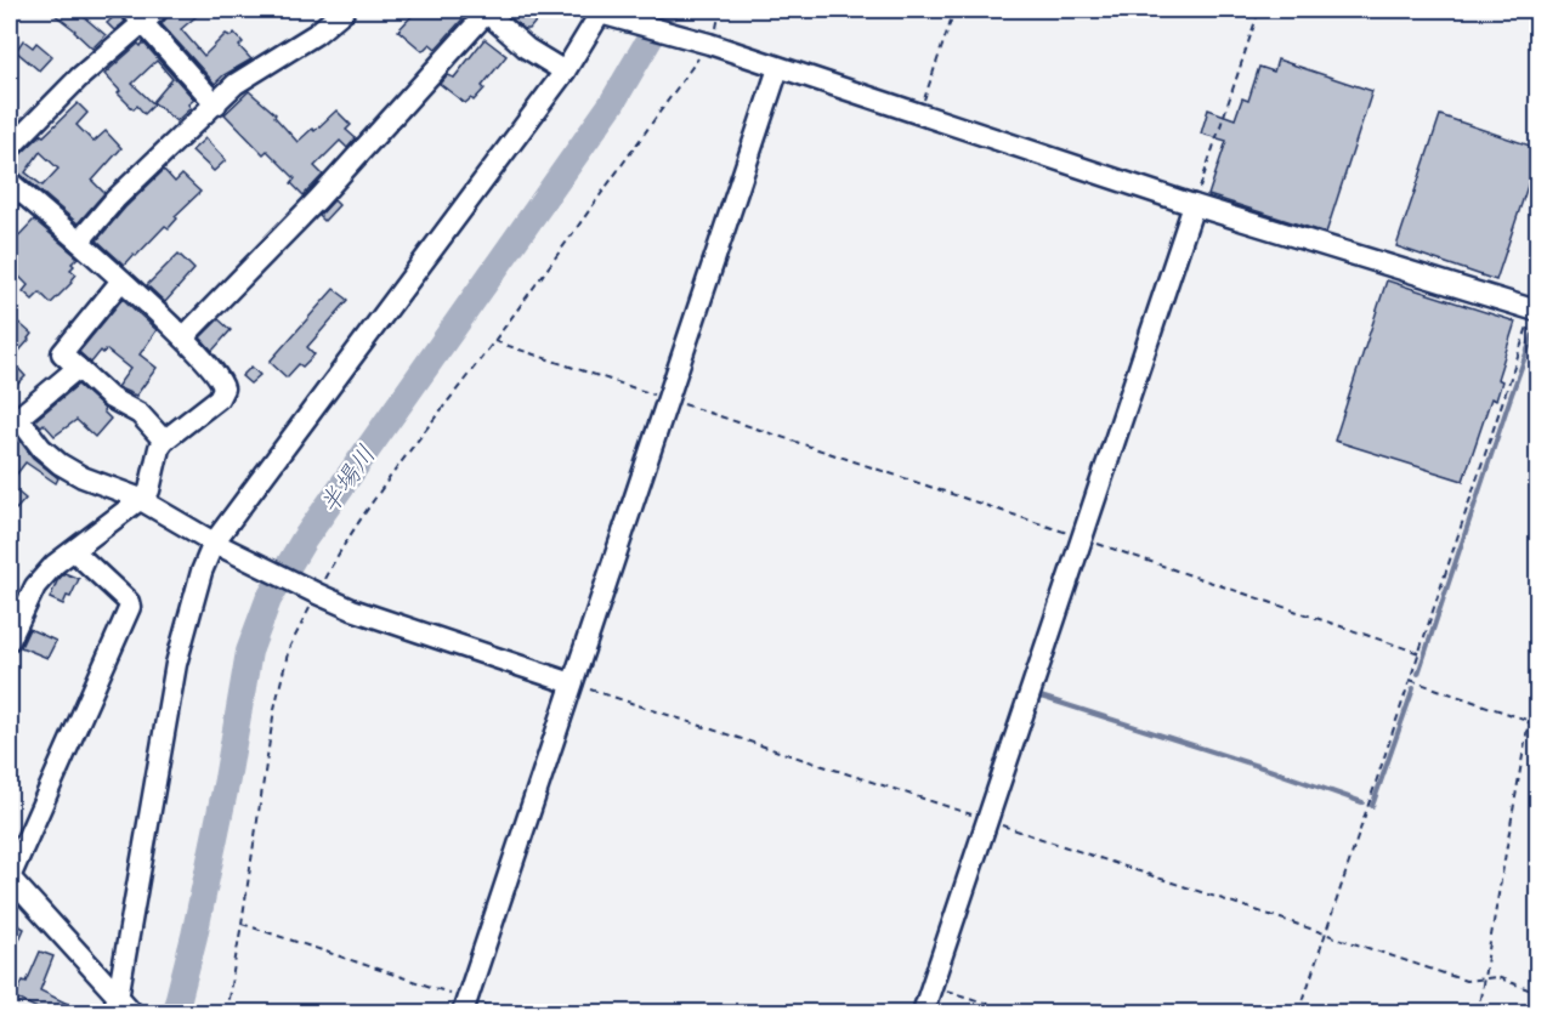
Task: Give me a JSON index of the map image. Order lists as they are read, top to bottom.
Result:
{
  "water": ["半場川"]
}
